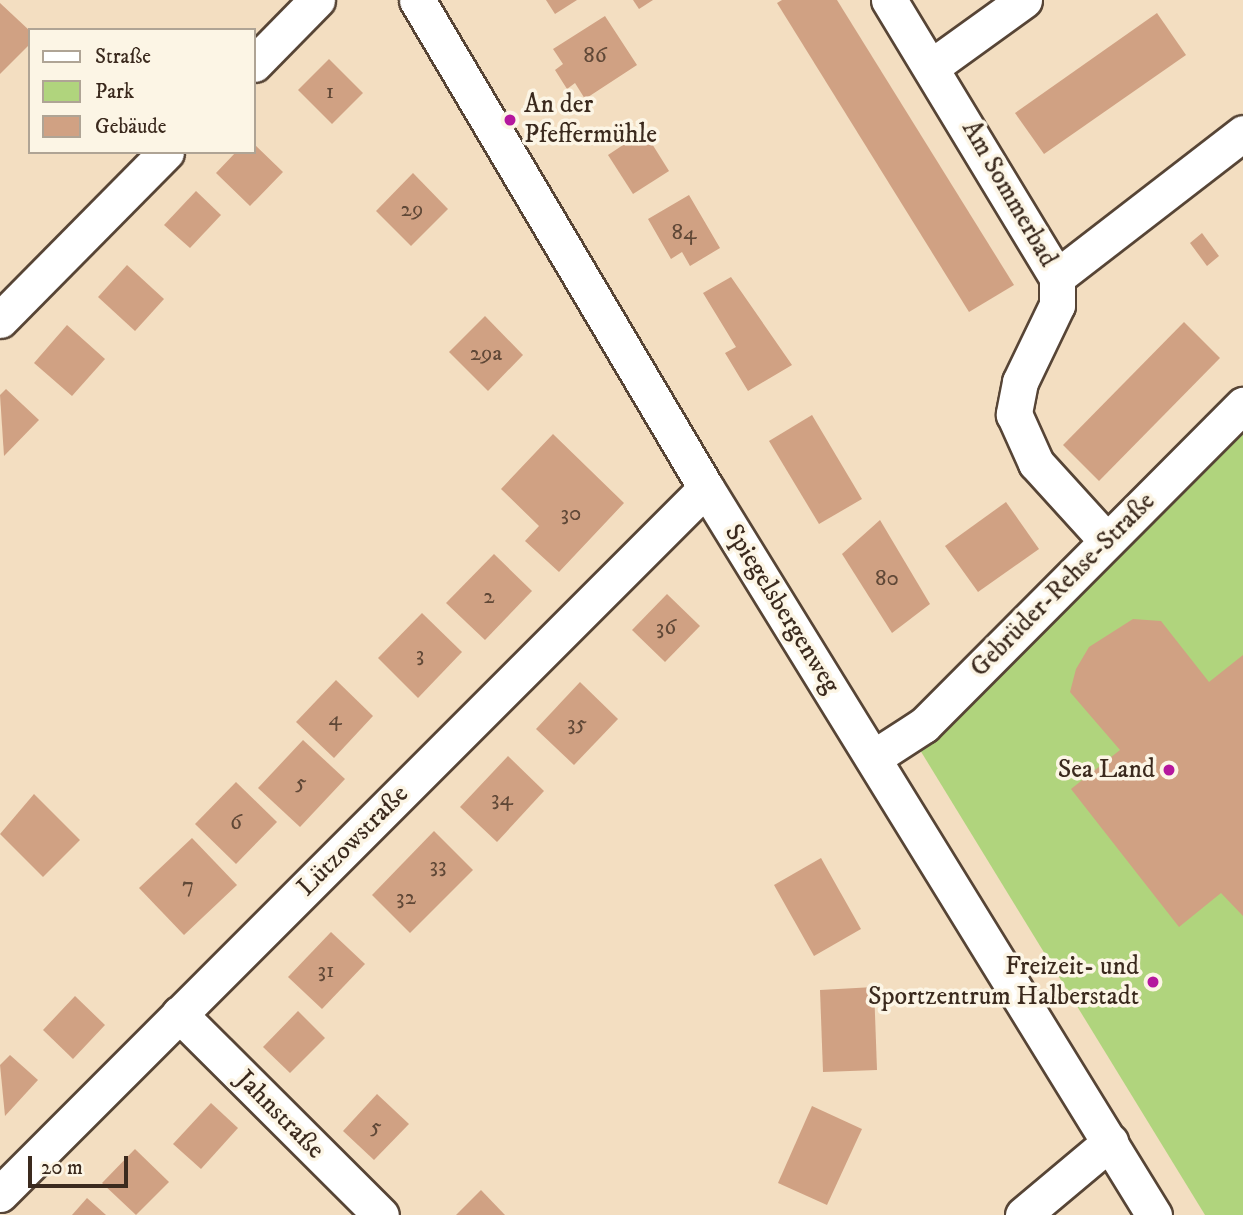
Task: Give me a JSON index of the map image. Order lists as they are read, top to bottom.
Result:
{
  "streets": {
    "street": [
      "Am Sommerbad",
      "Gebrüder-Rehse-Straße",
      "Spiegelsbergenweg",
      "Lützowstraße",
      "Jahnstraße"
    ]
  },
  "crossings": [
    ["Am Sommerbad", "Gebrüder-Rehse-Straße"],
    ["Gebrüder-Rehse-Straße", "Spiegelsbergenweg"],
    ["Spiegelsbergenweg", "Lützowstraße"],
    ["Lützowstraße", "Jahnstraße"]
  ],
  "places": ["An der Pfeffermühle", "Sea Land", "Freizeit- und Sportzentrum Halberstadt"],
  "house_numbers": [
    "86",
    "1",
    "29",
    "84",
    "29a",
    "30",
    "80",
    "2",
    "36",
    "3",
    "4",
    "35",
    "5",
    "34",
    "6",
    "33",
    "7",
    "32",
    "31",
    "5"
  ],
  "legend": ["Straße", "Park", "Gebäude"],
  "scale_bar": "20 m"
}
